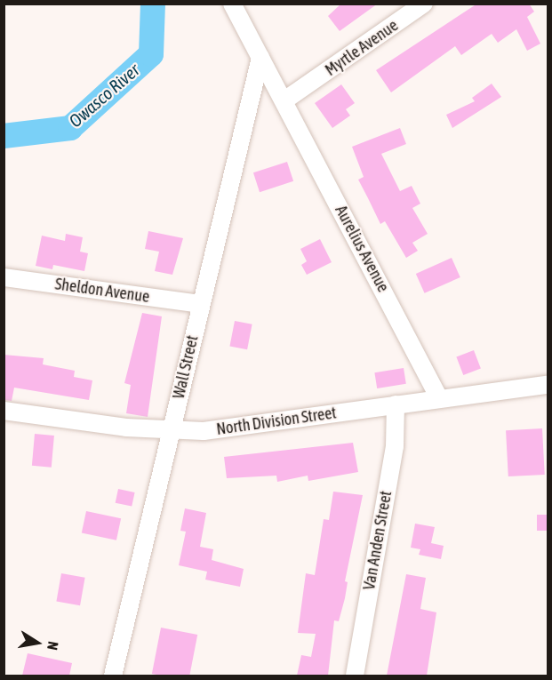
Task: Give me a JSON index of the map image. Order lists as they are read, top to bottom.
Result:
{
  "streets": {
    "street": [
      "Myrtle Avenue",
      "Aurelius Avenue",
      "Sheldon Avenue",
      "Wall Street",
      "North Division Street",
      "Van Anden Street"
    ]
  },
  "crossings": [
    ["Myrtle Avenue", "Aurelius Avenue"],
    ["Aurelius Avenue", "Wall Street"],
    ["Aurelius Avenue", "North Division Street"],
    ["Sheldon Avenue", "Wall Street"],
    ["Wall Street", "North Division Street"],
    ["North Division Street", "Van Anden Street"]
  ],
  "water": ["Owasco River"],
  "north": "right"
}
